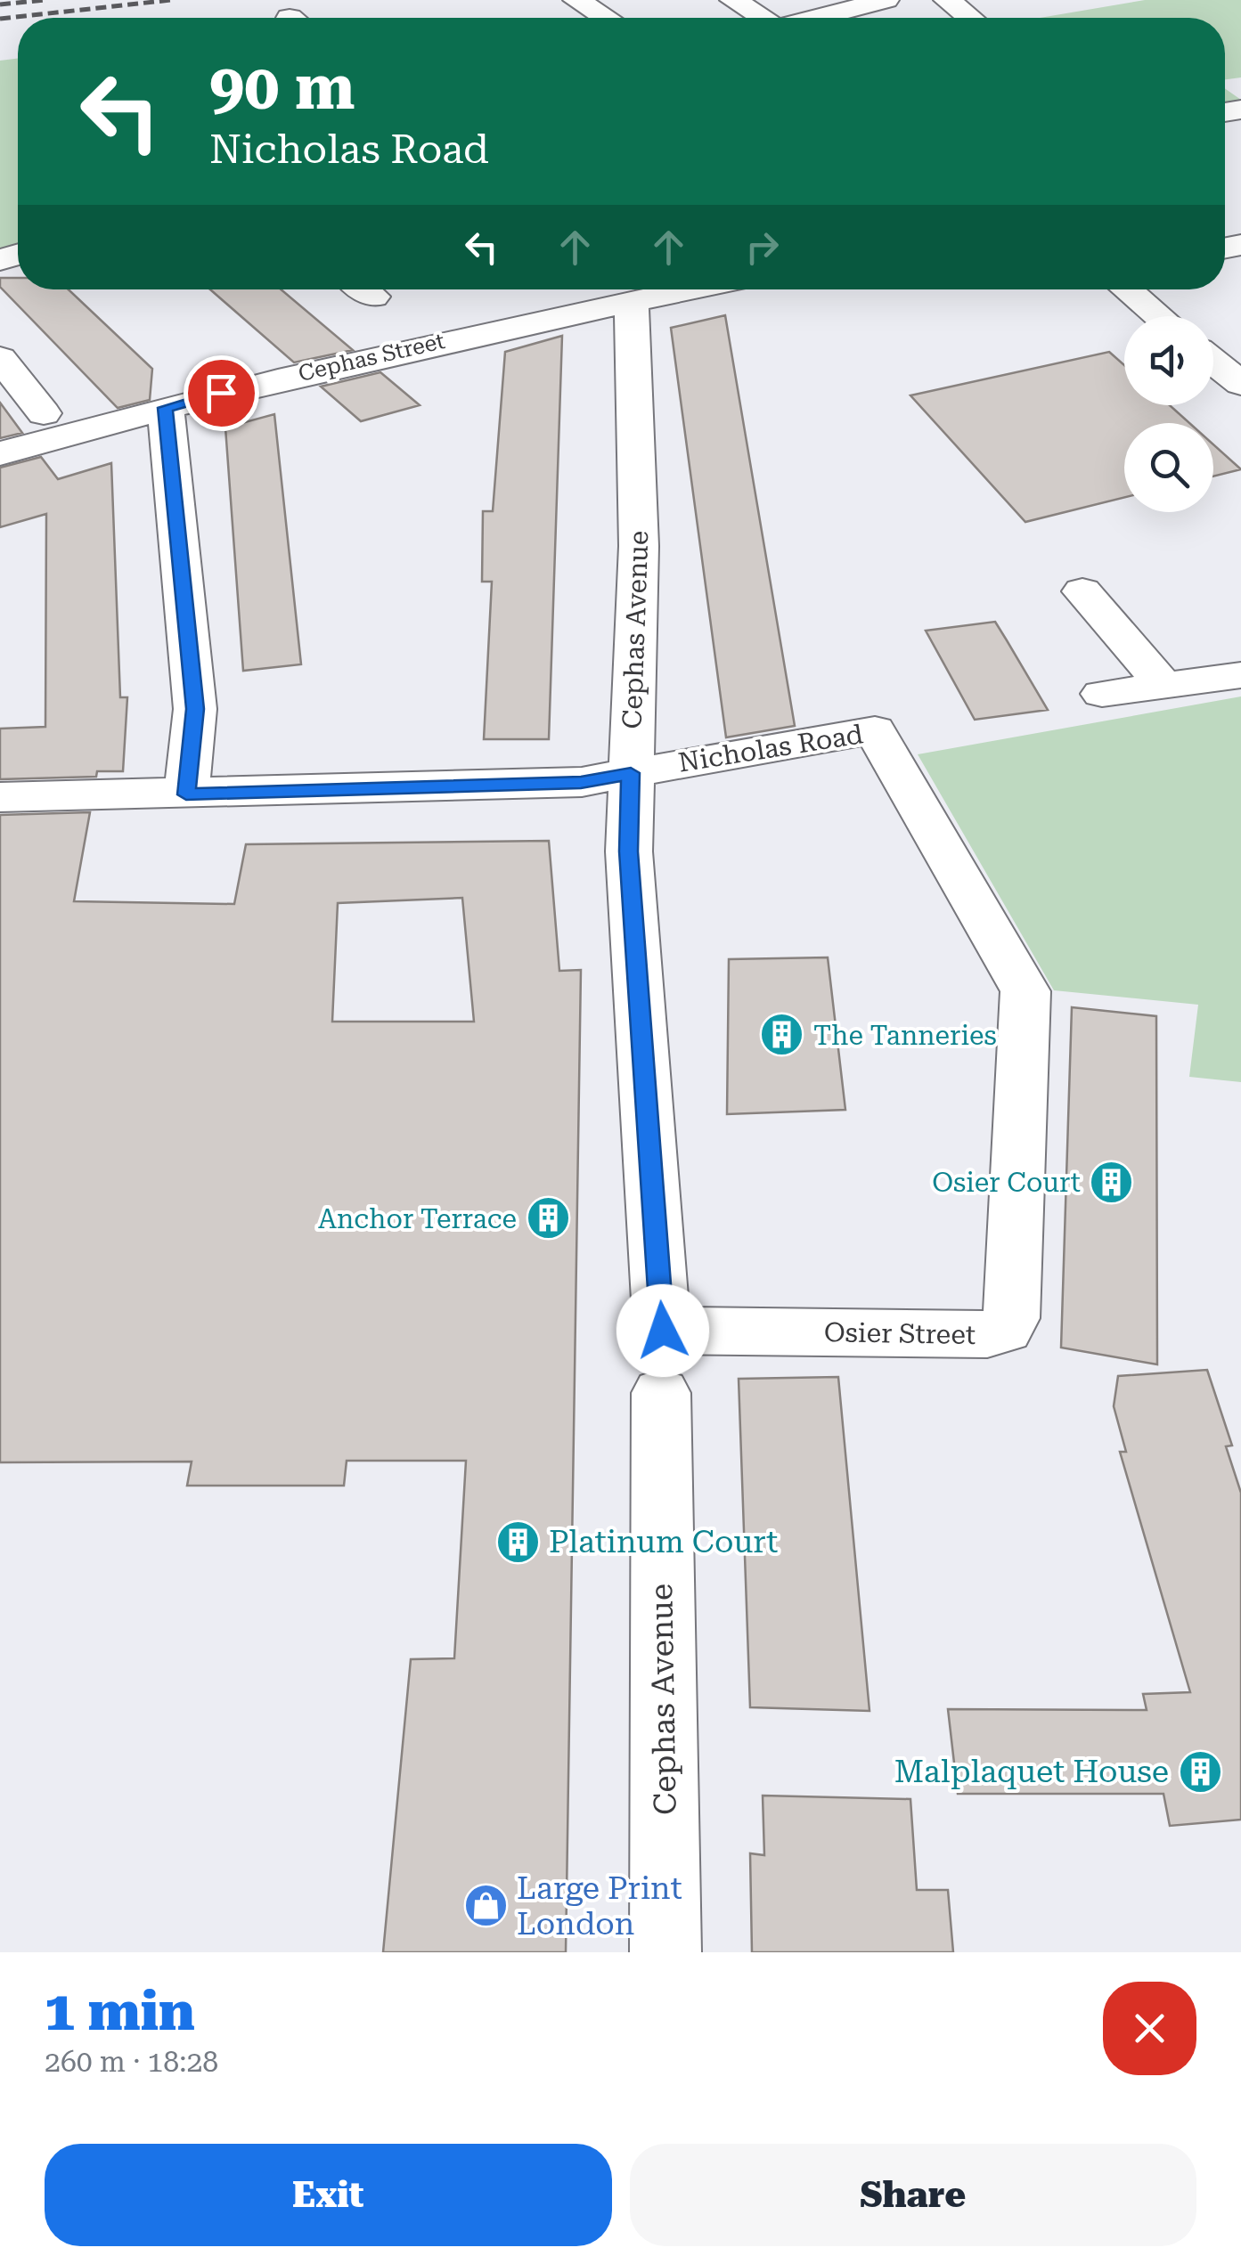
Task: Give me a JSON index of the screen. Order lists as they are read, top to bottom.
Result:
{
  "streets": {
    "street": [
      "Cephas Street",
      "Cephas Avenue",
      "Nicholas Road",
      "Osier Street"
    ]
  },
  "crossings": [
    ["Cephas Street", "Cephas Avenue"],
    ["Cephas Avenue", "Nicholas Road"],
    ["Cephas Avenue", "Osier Street"],
    ["Nicholas Road", "Osier Street"]
  ],
  "places": {
    "building": [
      "The Tanneries",
      "Osier Court",
      "Anchor Terrace",
      "Platinum Court",
      "Malplaquet House"
    ],
    "shop": ["Large Print London"]
  },
  "page": {
    "turn": ["90 m", "Nicholas Road"],
    "heading": ["1 min", "260 m · 18:28"],
    "buttons": ["Exit", "Share"]
  }
}
